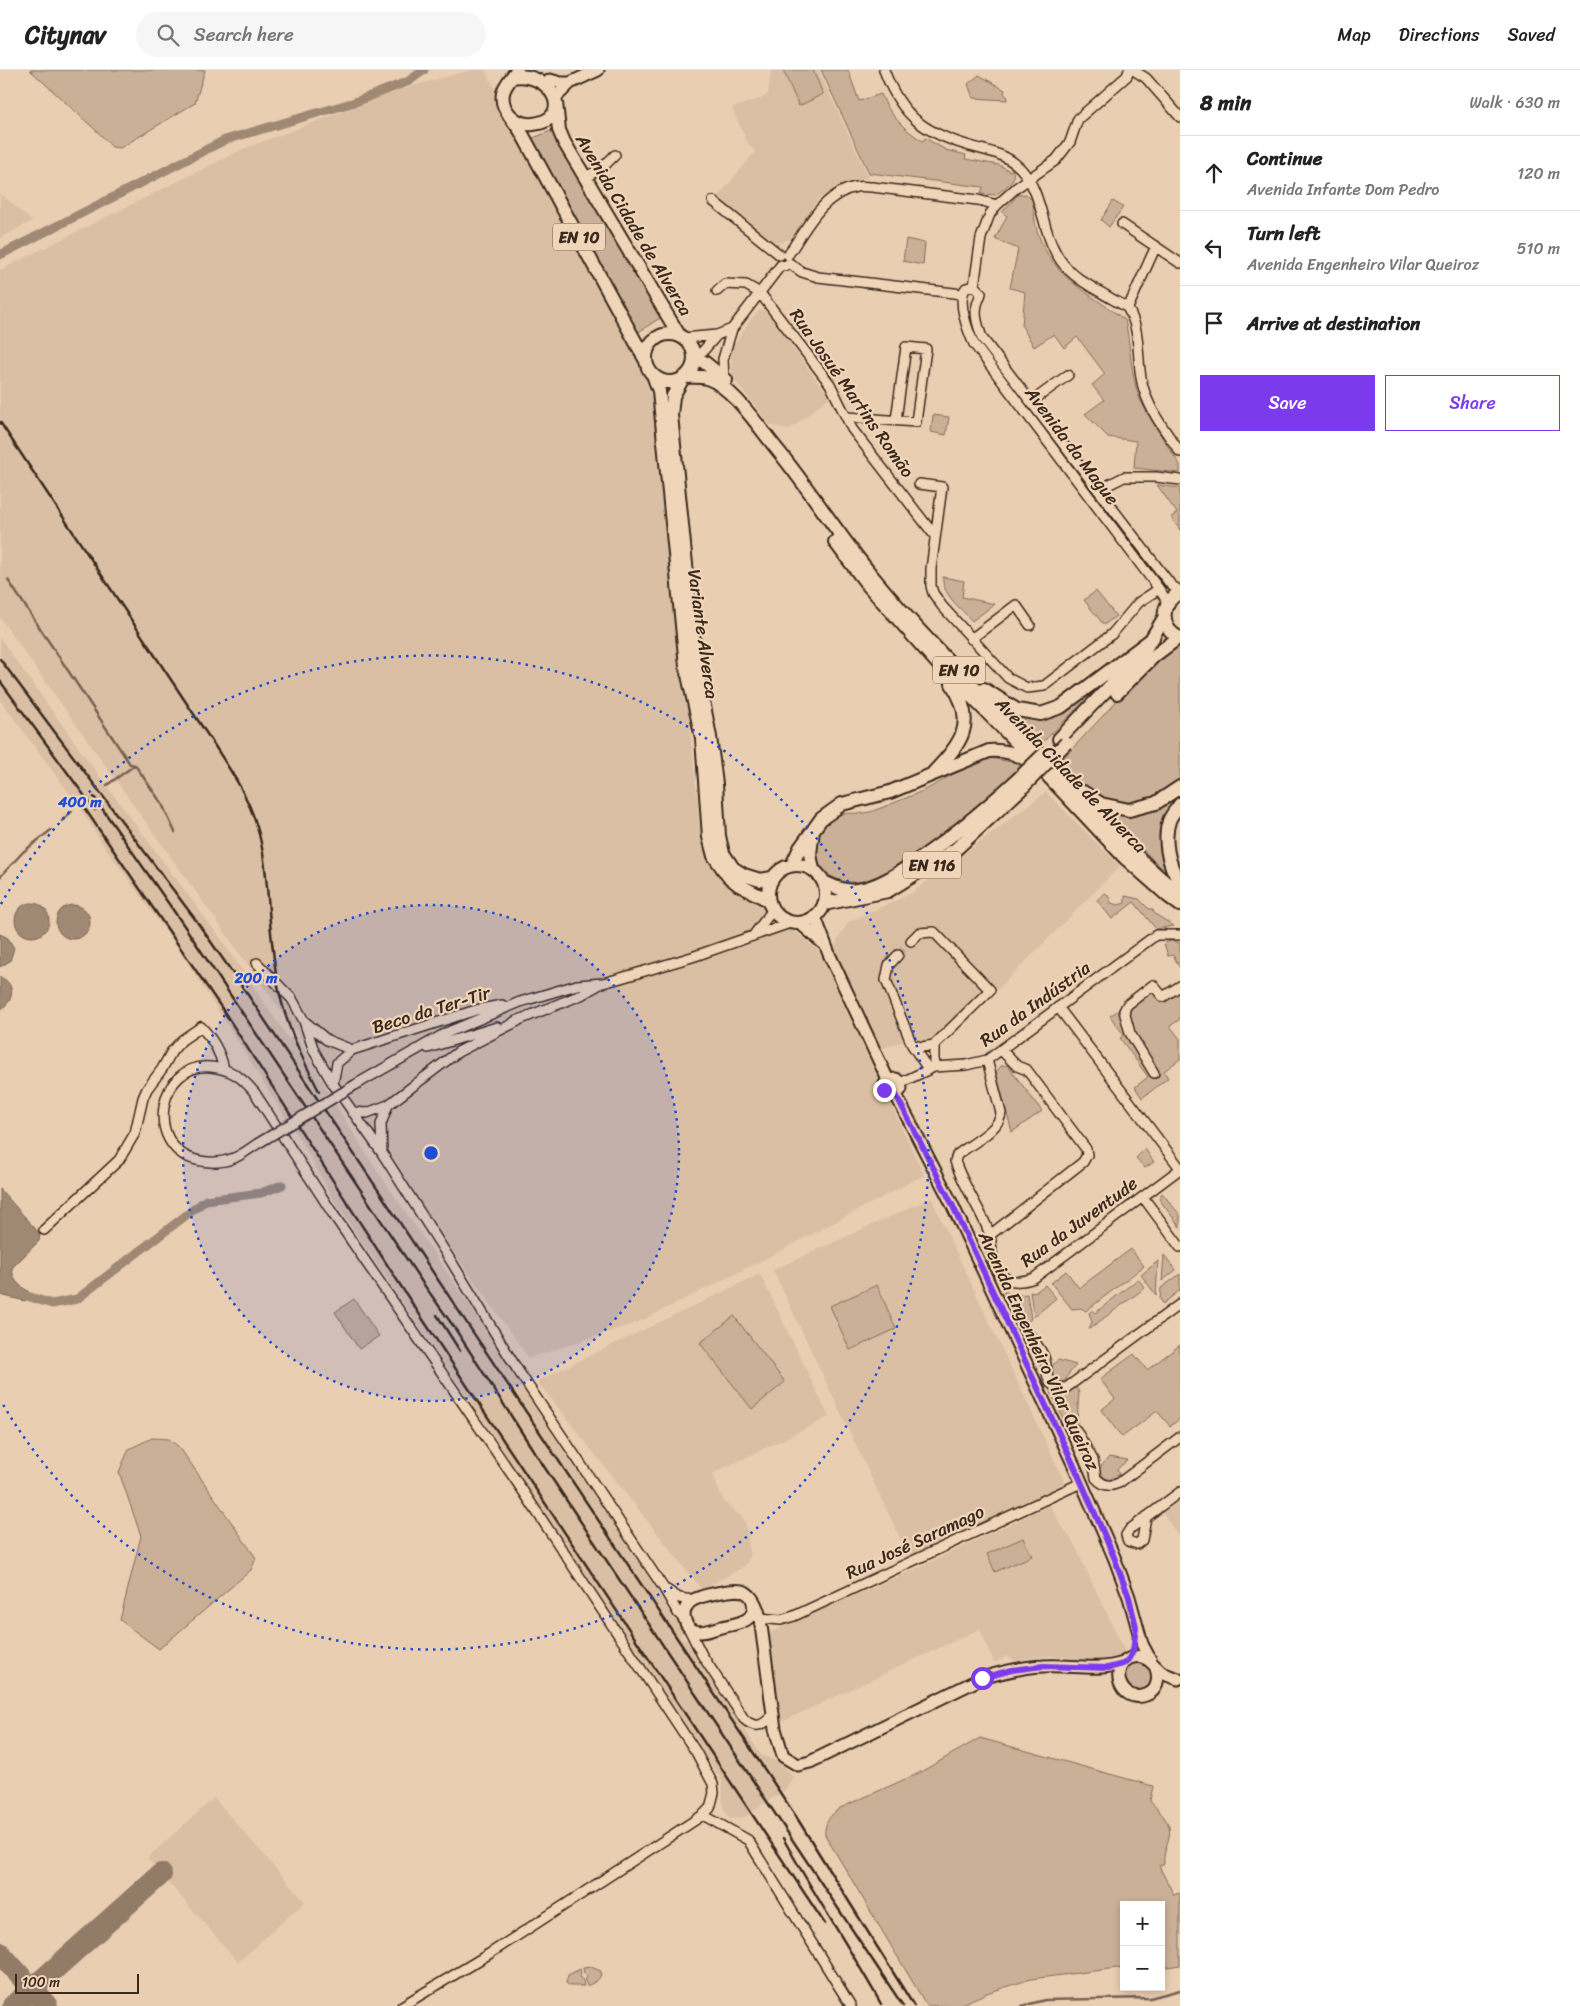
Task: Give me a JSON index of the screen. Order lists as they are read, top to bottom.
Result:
{
  "streets": {
    "main road": [
      "Avenida Cidade de Alverca",
      "EN 10",
      "Variante Alverca",
      "EN 116",
      "Avenida Engenheiro Vilar Queiroz"
    ],
    "street": [
      "Rua Josué Martins Romão",
      "Avenida da Mague",
      "Rua da Indústria",
      "Beco da Ter-Tir",
      "Rua da Juventude",
      "Rua José Saramago"
    ]
  },
  "crossings": [
    ["Avenida Cidade de Alverca", "EN 10"],
    ["Avenida Cidade de Alverca", "Variante Alverca"],
    ["EN 10", "Variante Alverca"],
    ["Avenida da Mague", "EN 116"],
    ["Variante Alverca", "EN 116"],
    ["Variante Alverca", "Avenida Engenheiro Vilar Queiroz"],
    ["EN 116", "Avenida Engenheiro Vilar Queiroz"],
    ["Rua da Indústria", "Rua da Juventude"],
    ["Rua da Indústria", "Avenida Engenheiro Vilar Queiroz"],
    ["Avenida Engenheiro Vilar Queiroz", "Rua José Saramago"]
  ],
  "scale_bar": "100 m",
  "page": {
    "header": "Citynav",
    "search": "Search here",
    "nav": ["Map", "Directions", "Saved"],
    "heading": ["8 min", "Walk · 630 m"],
    "list": [
      ["Continue", "Avenida Infante Dom Pedro", "120 m"],
      ["Turn left", "Avenida Engenheiro Vilar Queiroz", "510 m"],
      "Arrive at destination"
    ],
    "buttons": ["Save", "Share"],
    "map_buttons": ["+", "−"],
    "scale": "100 m"
  },
  "rings": ["400 m", "200 m"]
}
